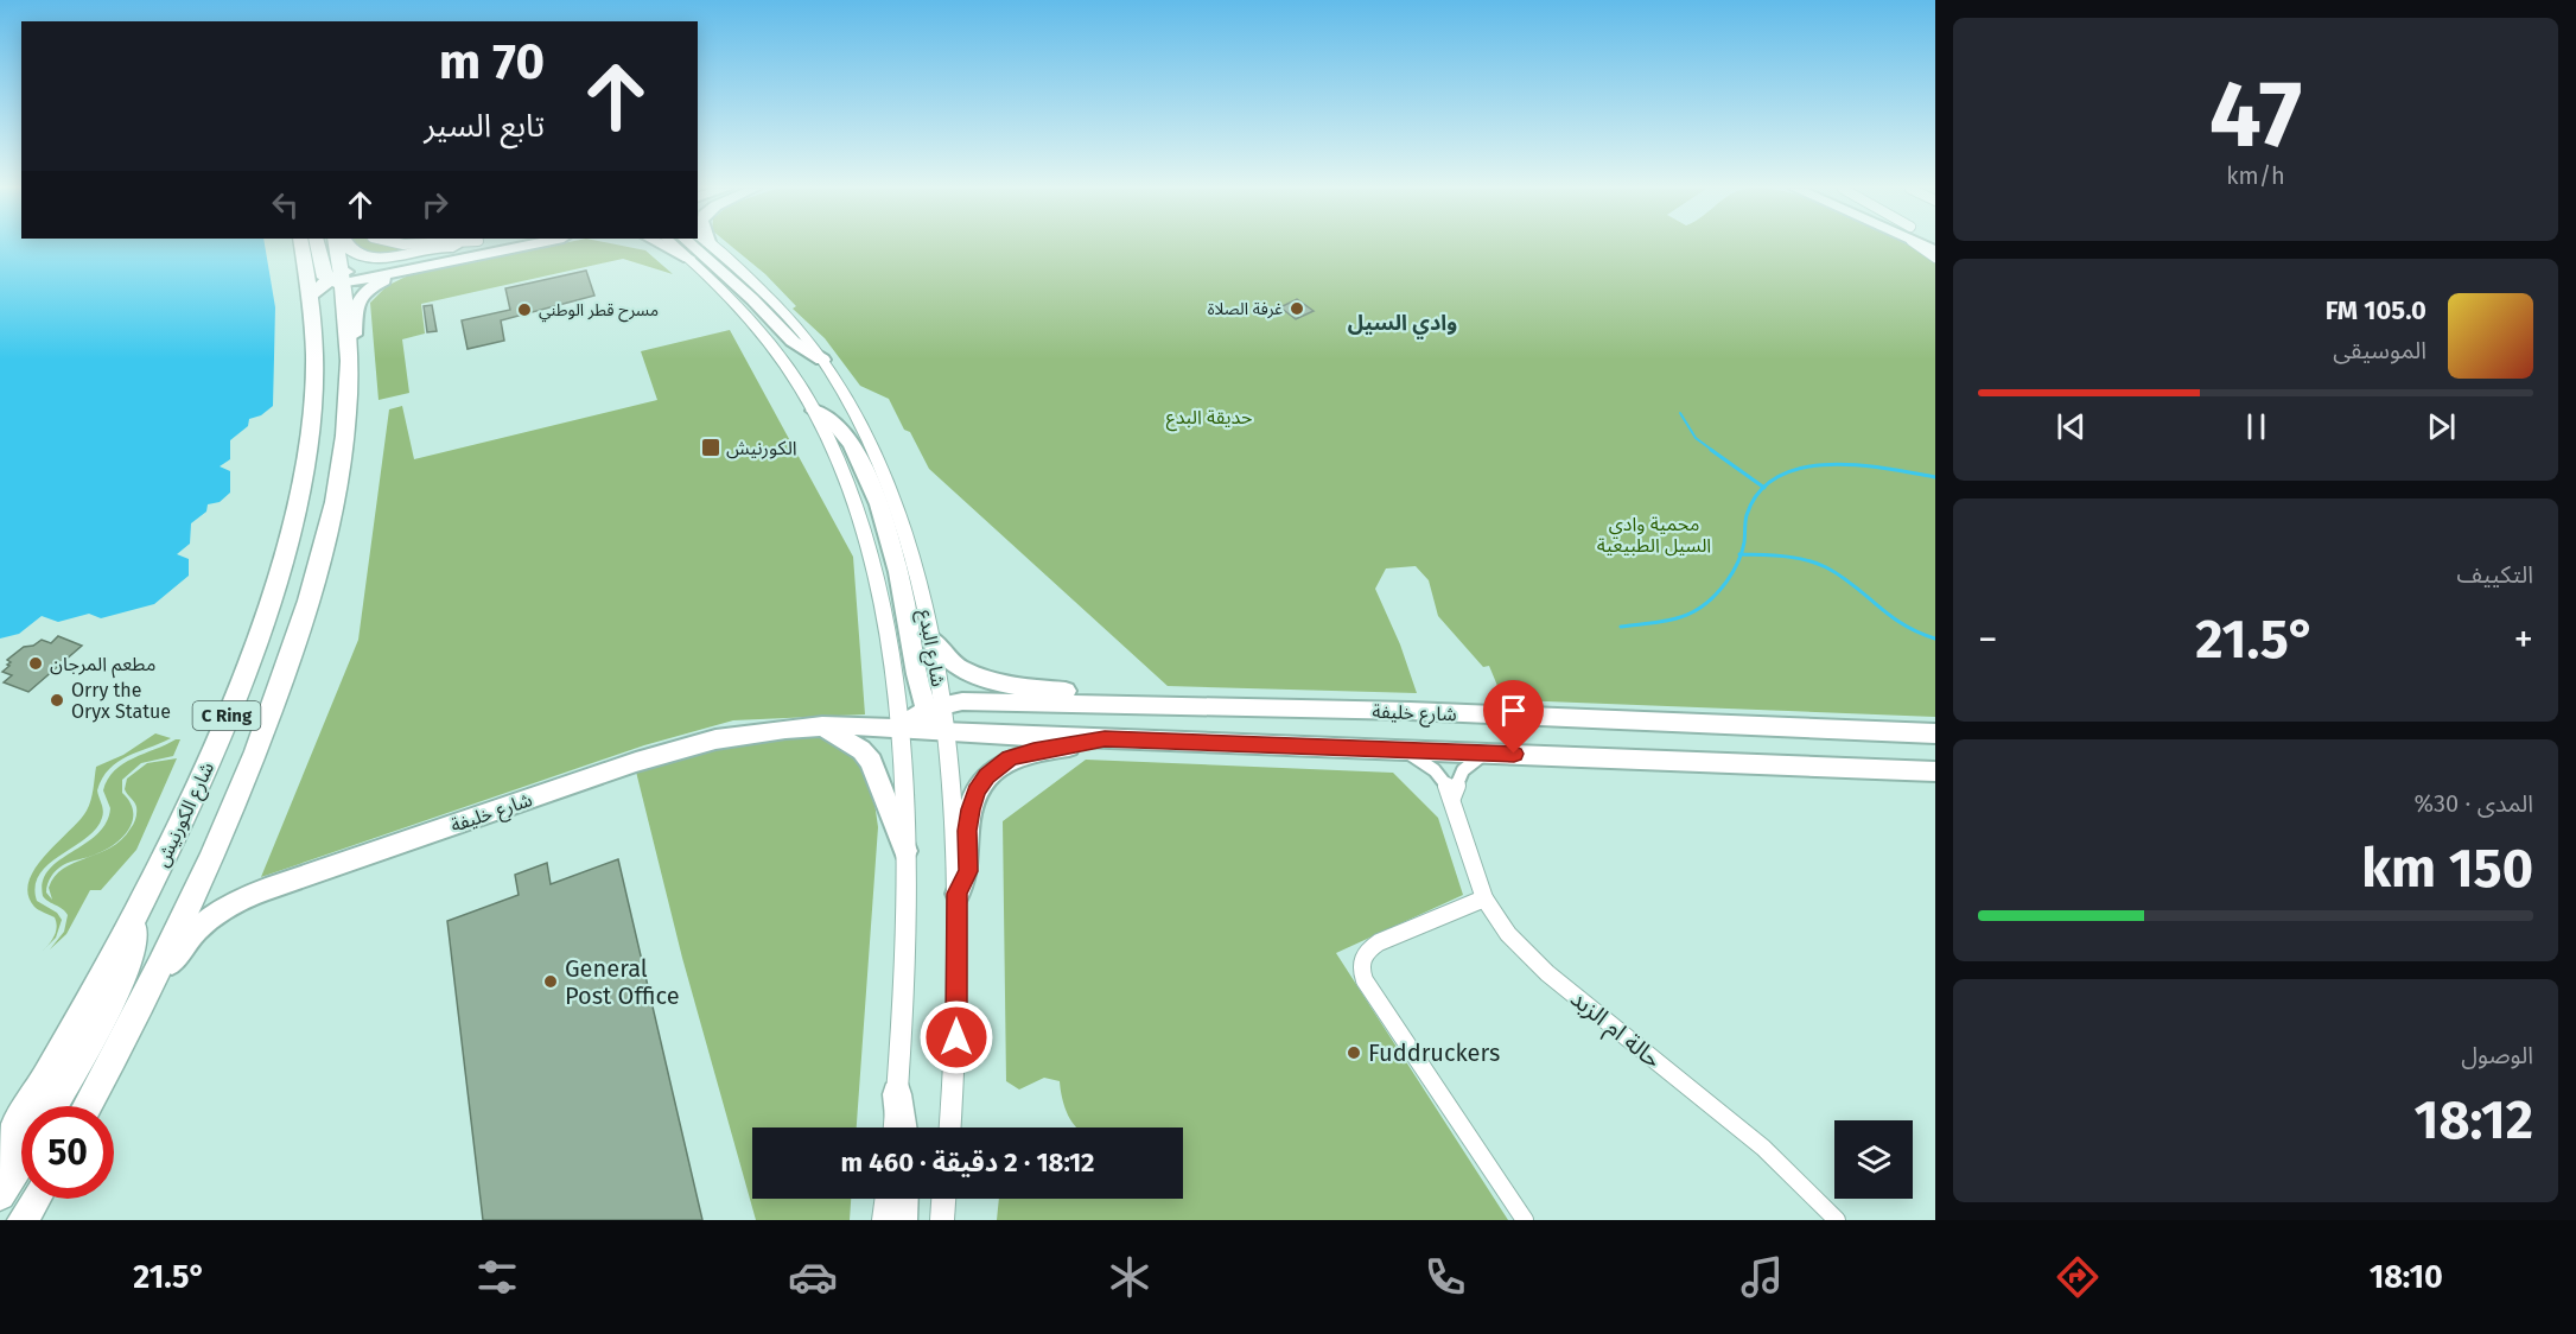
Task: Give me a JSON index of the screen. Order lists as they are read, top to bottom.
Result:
{
  "streets": {
    "highway": ["C Ring", "شارع الكورنيش"],
    "main road": ["شارع البدع", "شارع خليفة"],
    "street": ["حالة ام الزبد"]
  },
  "crossings": [
    ["شارع البدع", "شارع خليفة"],
    ["شارع خليفة", "شارع الكورنيش"],
    ["شارع خليفة", "حالة ام الزبد"]
  ],
  "districts": ["وادي السيل"],
  "parks": ["حديقة البدع", "محمية وادي السيل الطبيعية"],
  "places": {
    "other": [
      "غرفة الصلاة",
      "مسرح قطر الوطني",
      "مطعم المرجان",
      "Orry the Oryx Statue",
      "General Post Office",
      "Fuddruckers"
    ],
    "transit": ["الكورنيش"]
  },
  "page": {
    "tile": [
      ["47", "km/h"],
      "التكييف",
      ["المدى · 30%", "150 km"],
      ["الوصول", "18:12"]
    ],
    "turn": ["70 m", "تابع السير"],
    "song": ["105.0 FM", "الموسيقى"],
    "heat": ["−", "21.5°", "+"],
    "limit": "50",
    "trip": "18:12 · 2 دقيقة · 460 m",
    "tabs": ["18:10", "21.5°"]
  }
}
